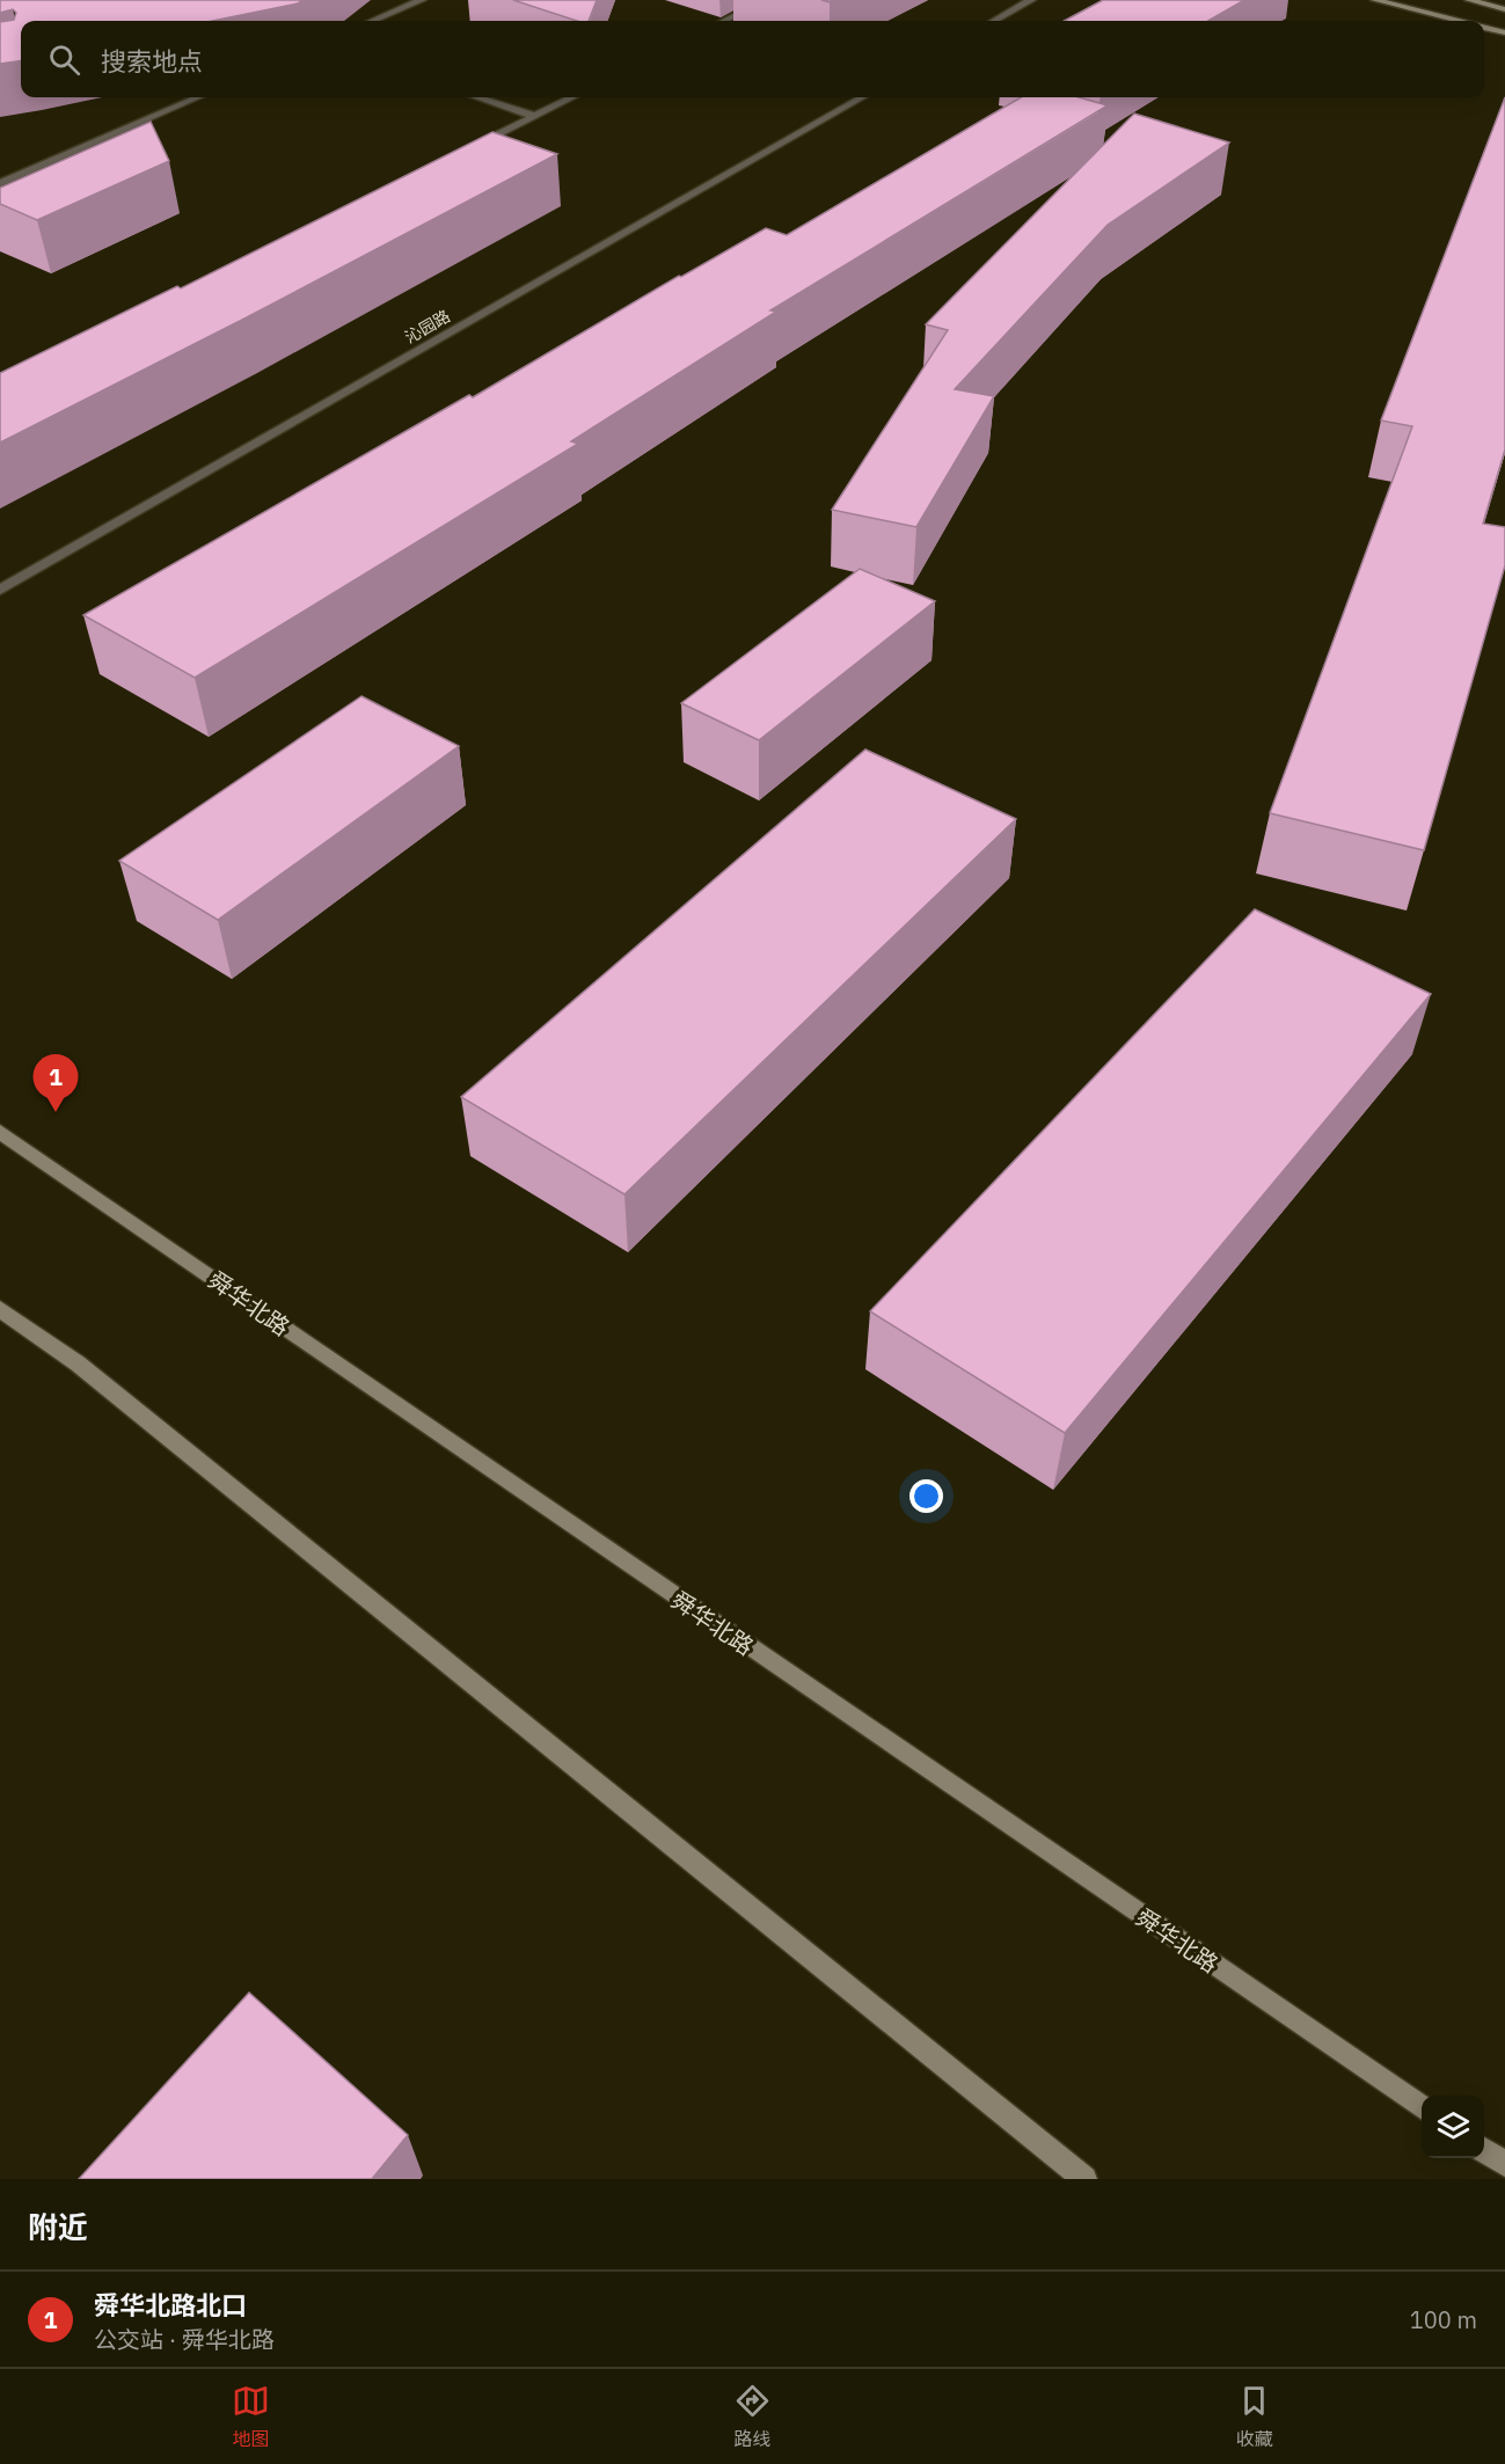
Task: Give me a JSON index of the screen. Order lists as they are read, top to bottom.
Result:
{
  "streets": {
    "main road": ["舜华北路"],
    "street": ["沁园路"]
  },
  "page": {
    "search": "搜索地点",
    "pins": "1",
    "heading": "附近",
    "list": [
      {
        "mark": "1",
        "name": "舜华北路北口",
        "note": "公交站 · 舜华北路",
        "value": "100 m"
      }
    ],
    "nav": ["地图", "路线", "收藏"]
  }
}
